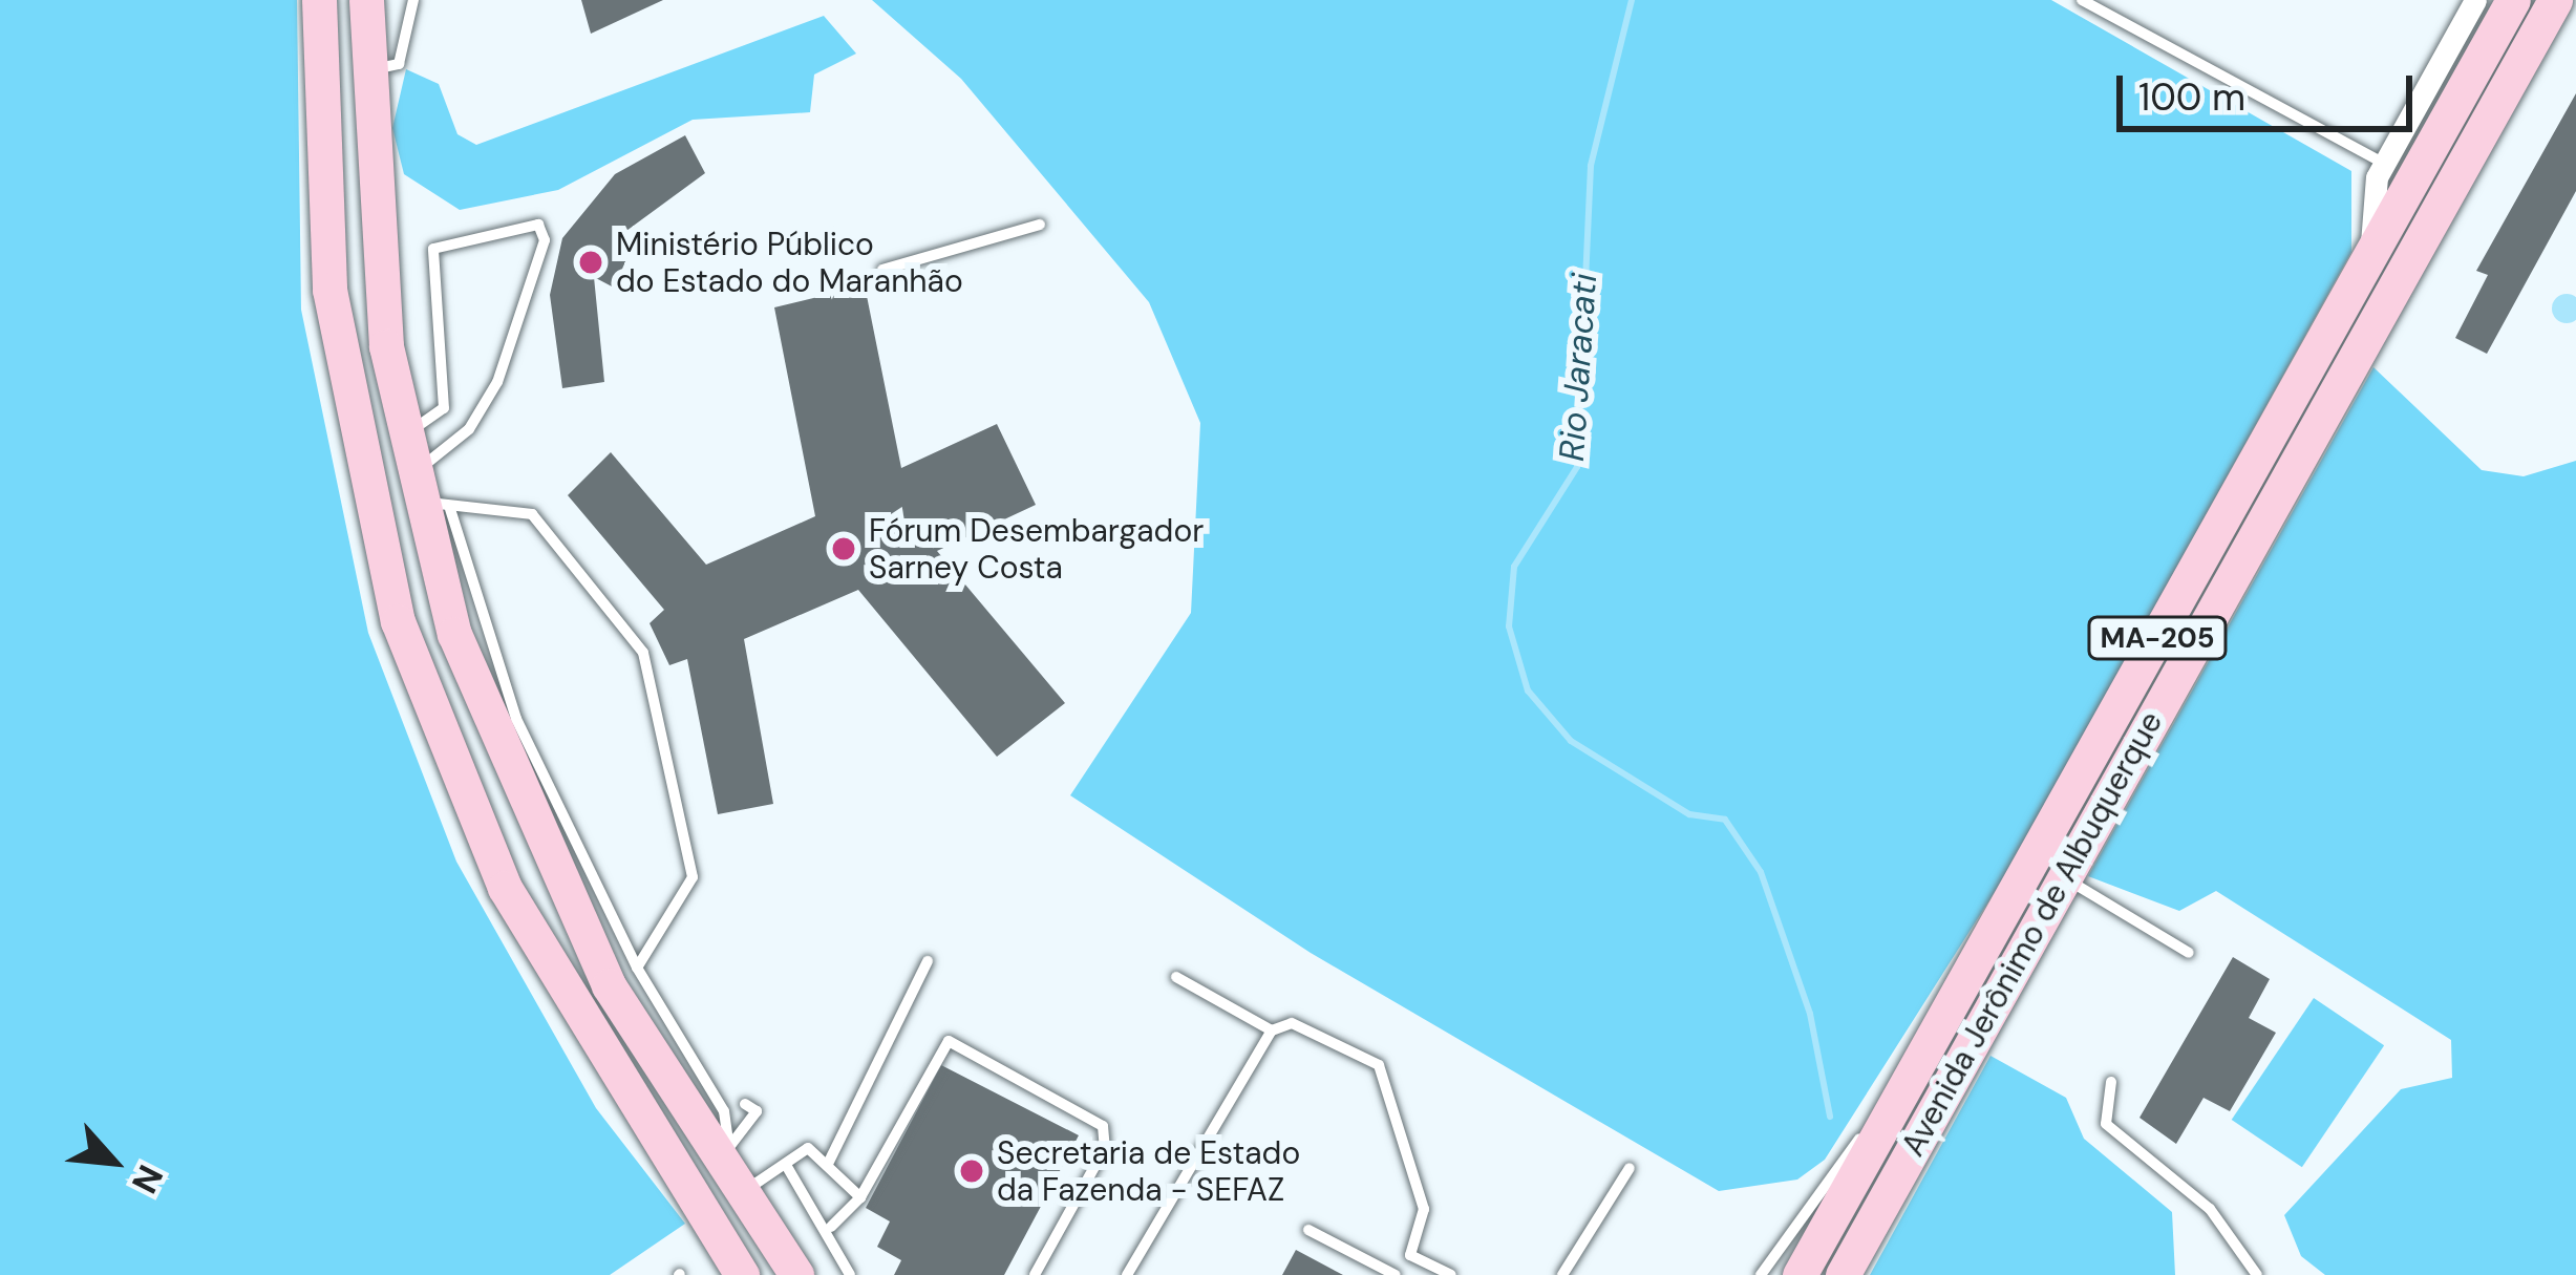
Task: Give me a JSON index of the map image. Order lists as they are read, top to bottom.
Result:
{
  "streets": {
    "main road": ["MA-205", "Avenida Jerônimo de Albuquerque"]
  },
  "water": ["Rio Jaracati"],
  "places": ["Ministério Público do Estado do Maranhão", "Fórum Desembargador Sarney Costa", "Secretaria de Estado da Fazenda - SEFAZ"],
  "scale_bar": "100 m",
  "north": "bottom right"
}
